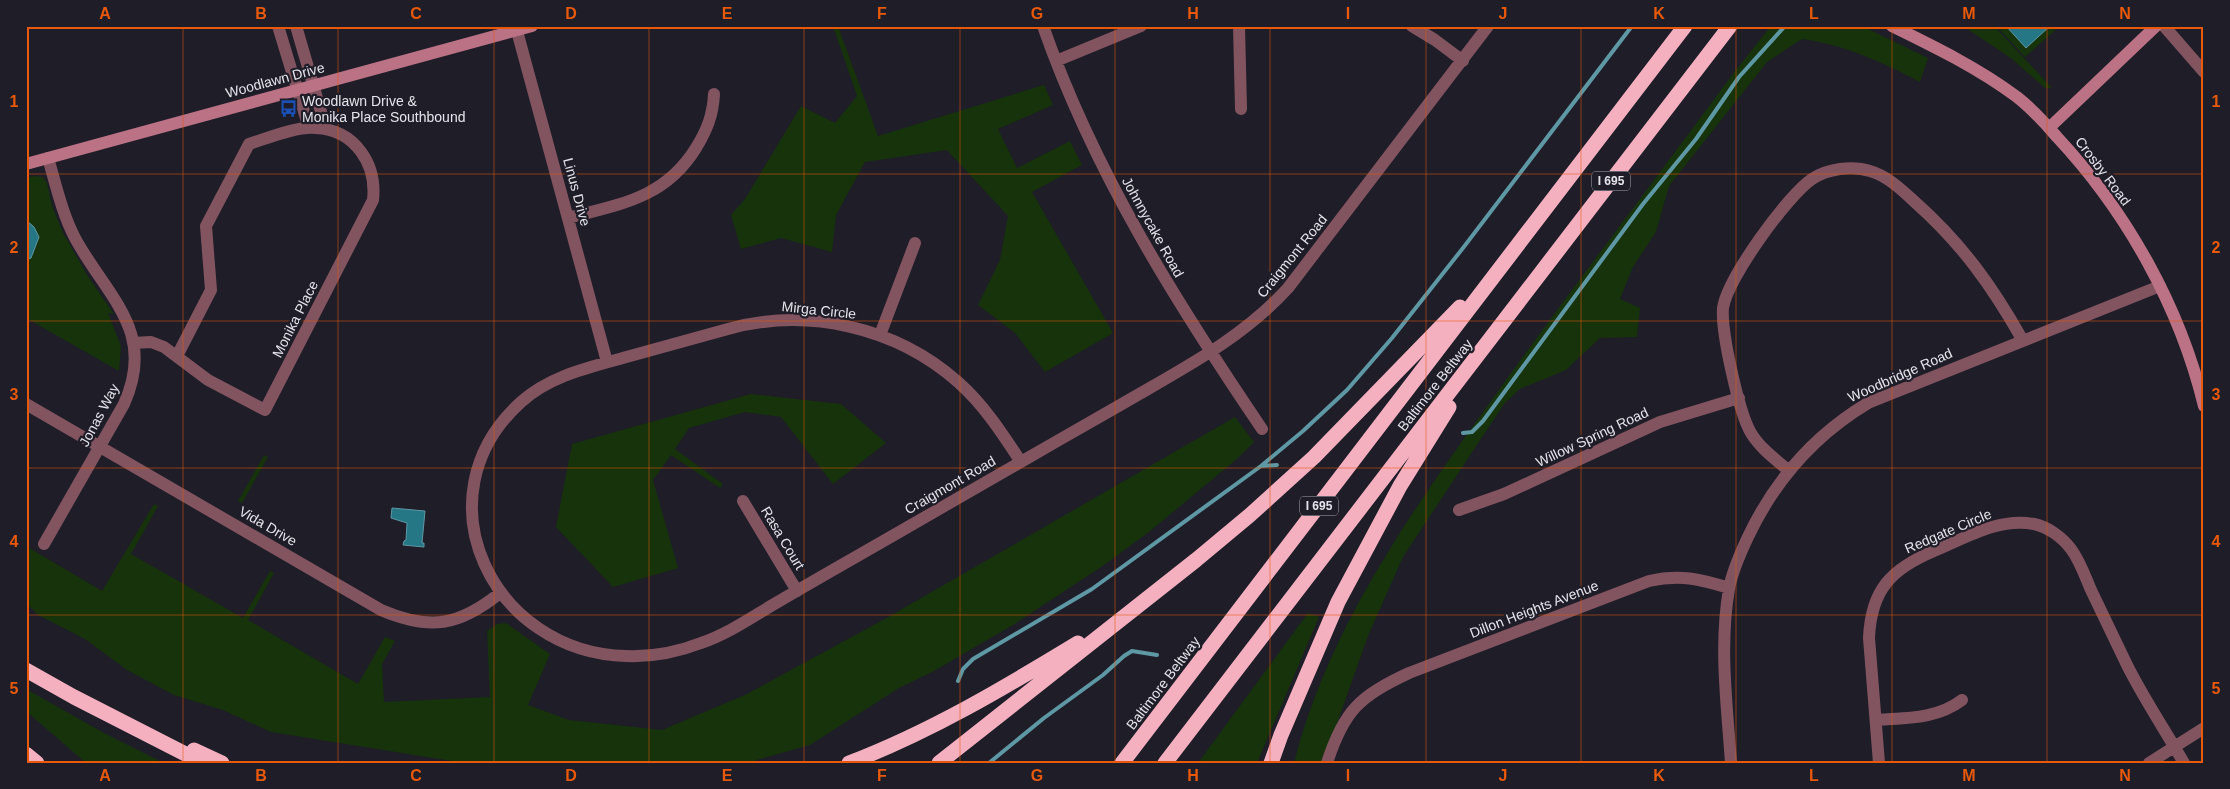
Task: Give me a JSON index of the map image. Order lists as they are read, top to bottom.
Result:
{
  "streets": {
    "highway": ["I 695", "Baltimore Beltway"],
    "main road": ["Woodlawn Drive", "Crosby Road"],
    "street": [
      "Linus Drive",
      "Johnnycake Road",
      "Craigmont Road",
      "Mirga Circle",
      "Monika Place",
      "Woodbridge Road",
      "Jonas Way",
      "Willow Spring Road",
      "Vida Drive",
      "Redgate Circle",
      "Rasa Court",
      "Dillon Heights Avenue"
    ]
  },
  "crossings": [
    ["Woodlawn Drive", "Linus Drive"],
    ["Woodlawn Drive", "Jonas Way"],
    ["Crosby Road", "Woodbridge Road"],
    ["Linus Drive", "Mirga Circle"],
    ["Johnnycake Road", "Craigmont Road"],
    ["Craigmont Road", "Mirga Circle"],
    ["Craigmont Road", "Vida Drive"],
    ["Craigmont Road", "Rasa Court"],
    ["Monika Place", "Jonas Way"],
    ["Woodbridge Road", "Dillon Heights Avenue"],
    ["Jonas Way", "Vida Drive"]
  ],
  "places": {
    "bus stop": ["Woodlawn Drive & Monika Place Southbound"]
  },
  "grid": {
    "columns": [
      "A",
      "B",
      "C",
      "D",
      "E",
      "F",
      "G",
      "H",
      "I",
      "J",
      "K",
      "L",
      "M",
      "N"
    ],
    "rows": [
      "1",
      "2",
      "3",
      "4",
      "5"
    ]
  }
}
